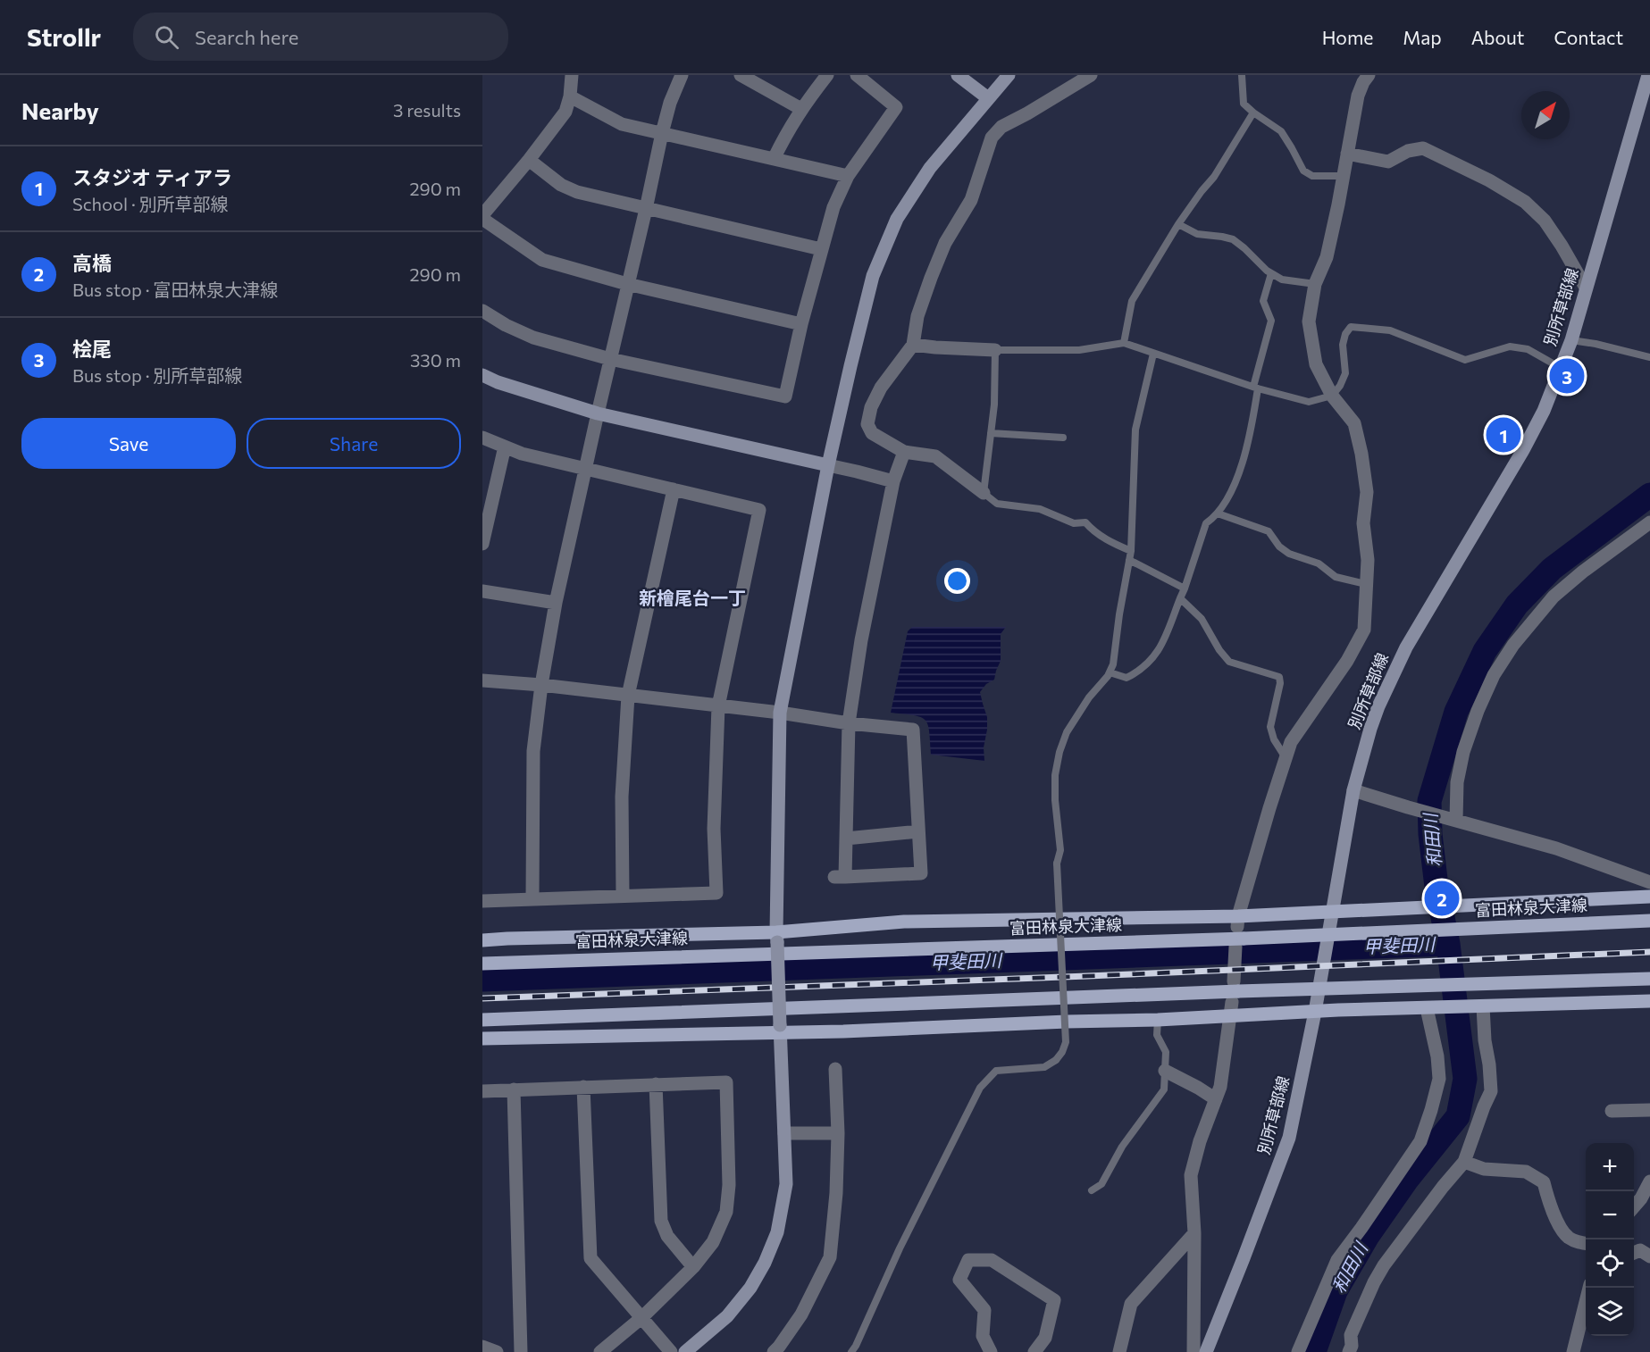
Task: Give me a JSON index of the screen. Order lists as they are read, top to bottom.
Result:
{
  "streets": {
    "main road": ["富田林泉大津線"],
    "street": ["別所草部線"]
  },
  "districts": ["新檜尾台一丁"],
  "water": ["和田川", "甲斐田川"],
  "north": "top right",
  "page": {
    "header": "Strollr",
    "search": "Search here",
    "nav": [
      "Home",
      "Map",
      "About",
      "Contact"
    ],
    "heading": ["Nearby", "3 results"],
    "list": [
      {
        "mark": "1",
        "name": "スタジオ ティアラ",
        "note": "School · 別所草部線",
        "value": "290 m"
      },
      {
        "mark": "2",
        "name": "高橋",
        "note": "Bus stop · 富田林泉大津線",
        "value": "290 m"
      },
      {
        "mark": "3",
        "name": "桧尾",
        "note": "Bus stop · 別所草部線",
        "value": "330 m"
      }
    ],
    "pins": ["3", "1", "2"],
    "buttons": ["Save", "Share"],
    "map_buttons": ["+", "−"]
  }
}
